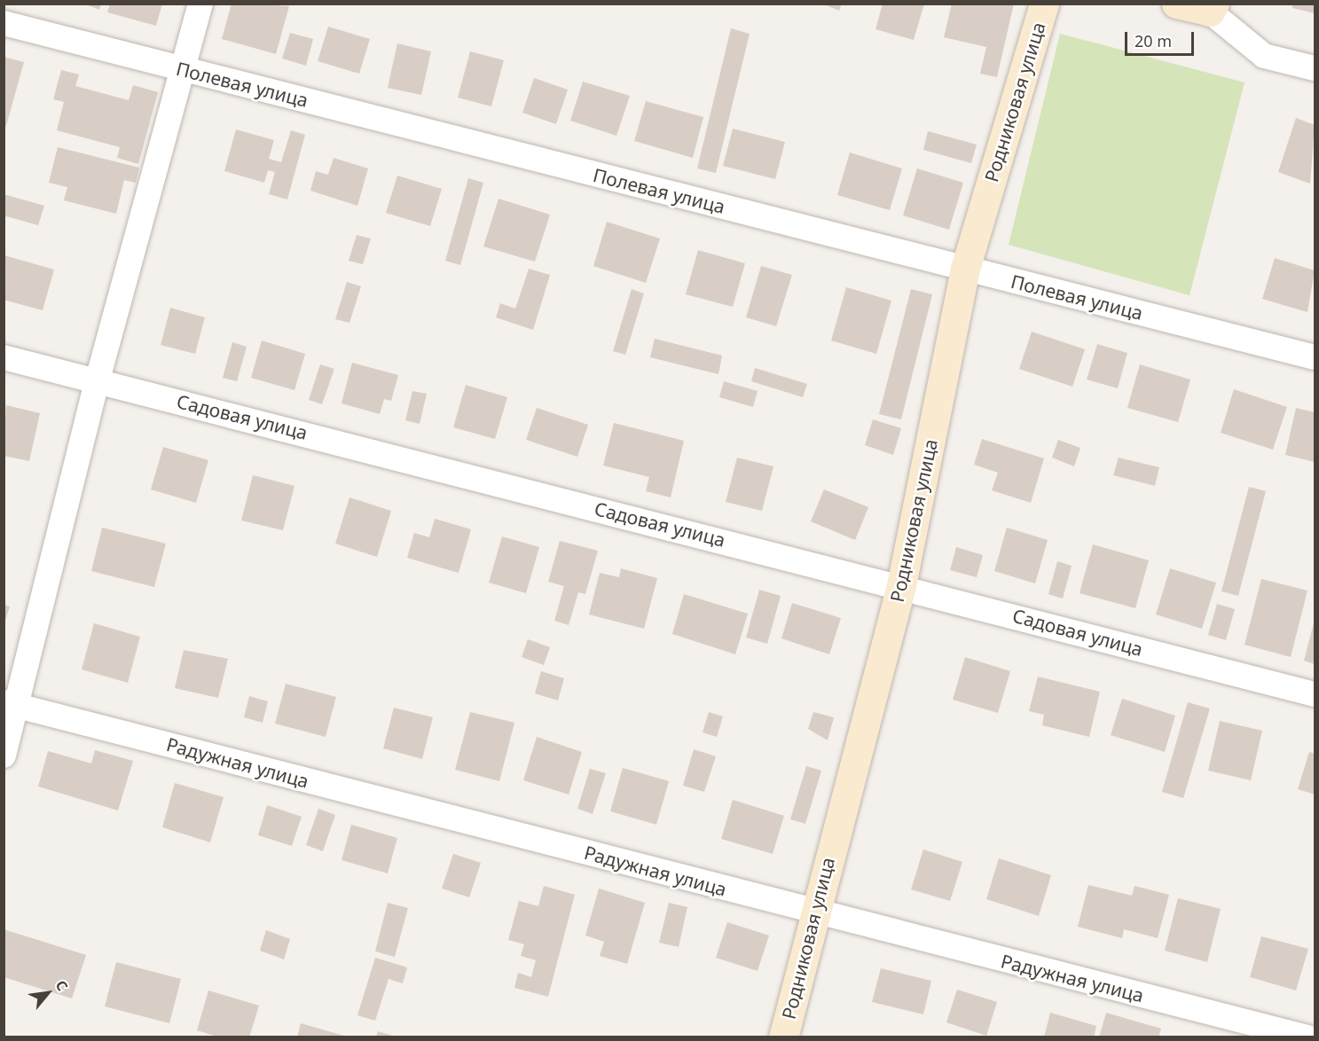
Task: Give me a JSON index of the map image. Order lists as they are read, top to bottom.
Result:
{
  "streets": {
    "street": [
      "Полевая улица",
      "Родниковая улица",
      "Садовая улица",
      "Радужная улица"
    ]
  },
  "crossings": [
    ["Полевая улица", "Родниковая улица"],
    ["Родниковая улица", "Садовая улица"],
    ["Родниковая улица", "Радужная улица"]
  ],
  "scale_bar": "20 m",
  "north": "top right"
}
